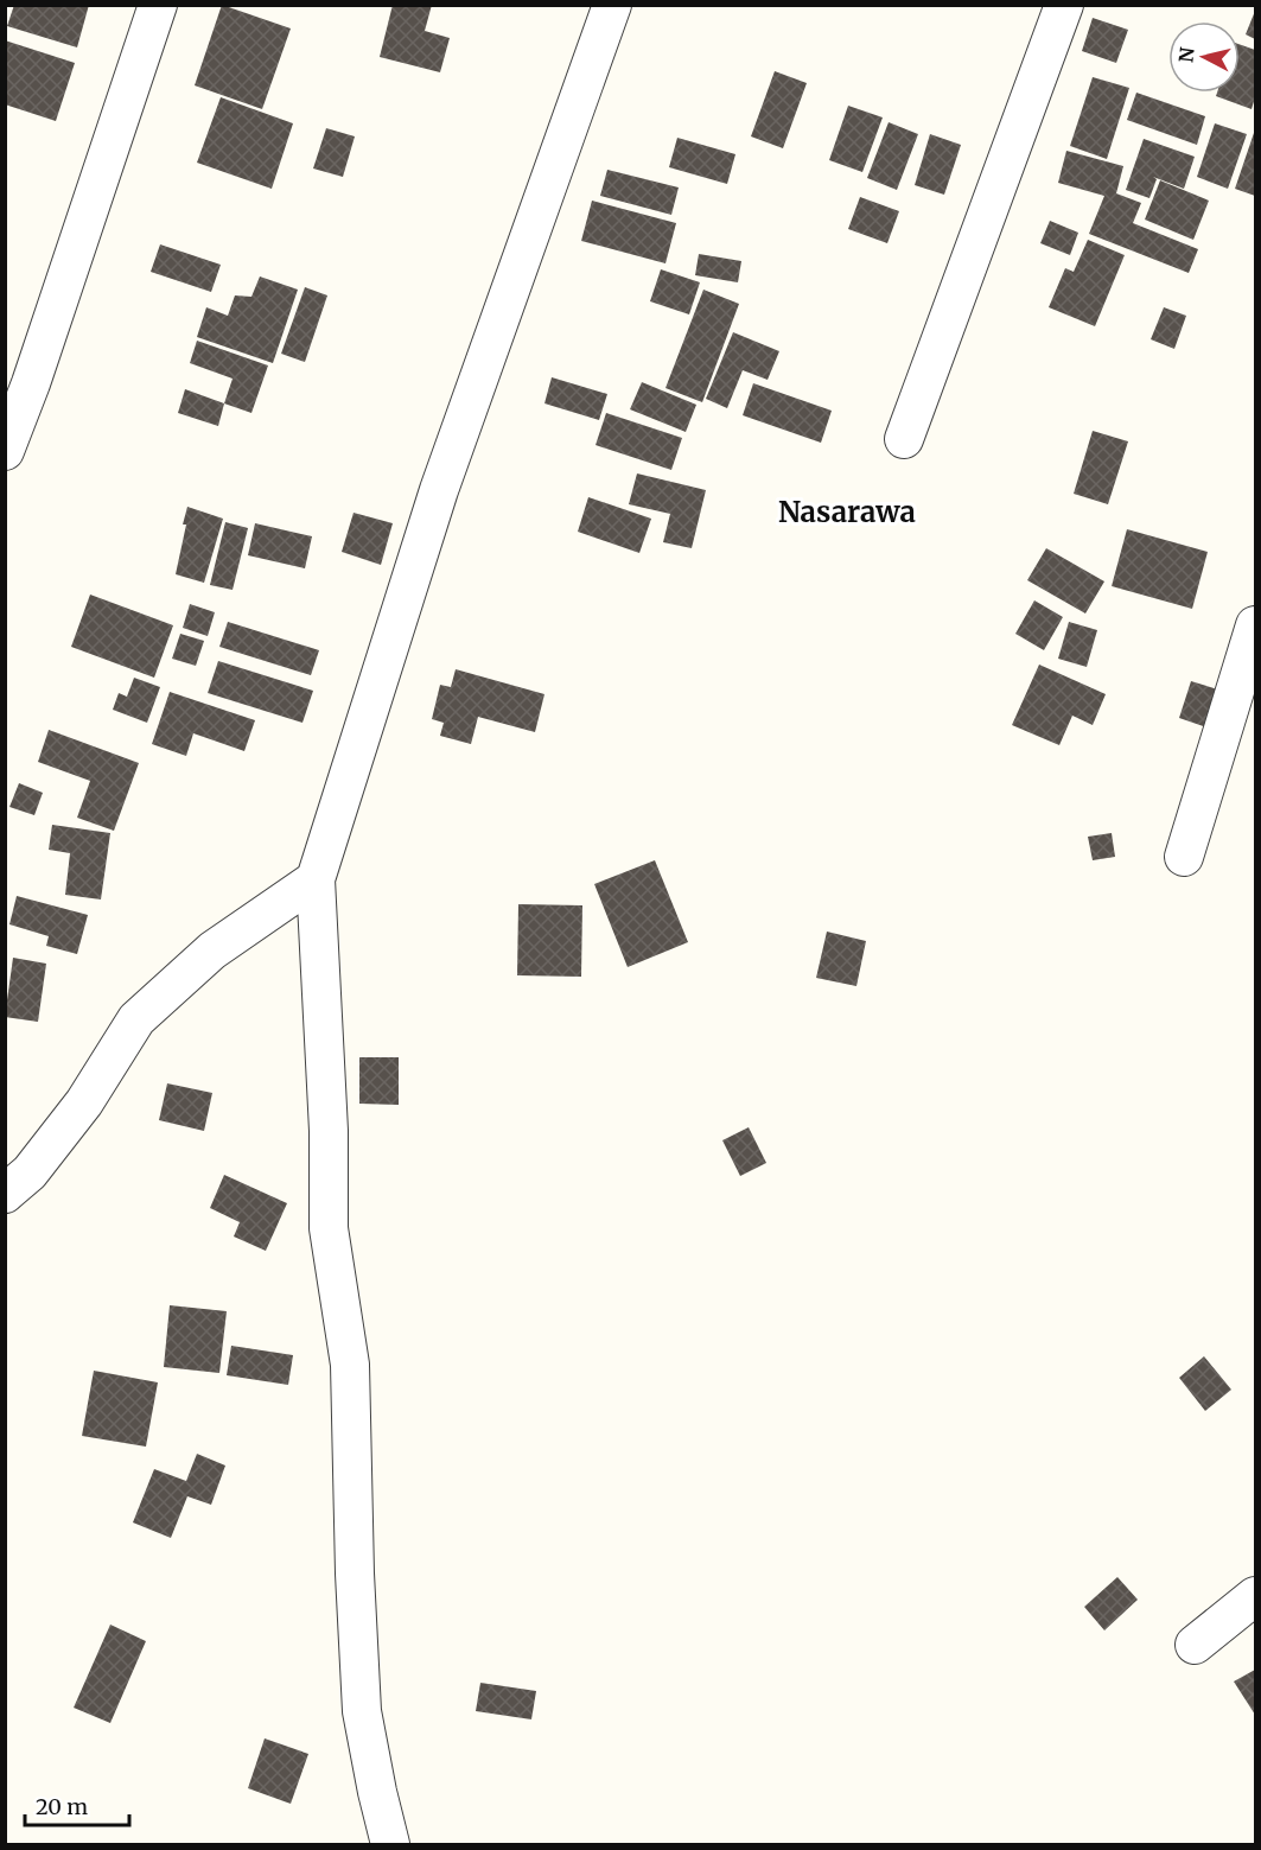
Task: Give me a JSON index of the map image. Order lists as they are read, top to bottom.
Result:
{
  "districts": ["Nasarawa"],
  "scale_bar": "20 m",
  "north": "left"
}
